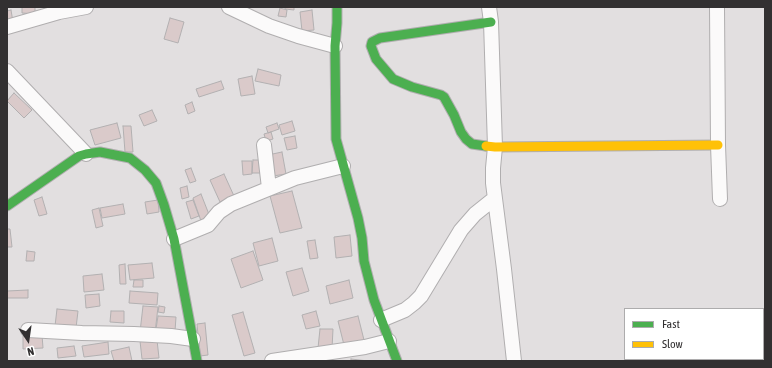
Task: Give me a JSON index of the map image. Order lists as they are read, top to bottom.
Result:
{
  "legend": ["Fast", "Slow"],
  "north": "bottom"
}
